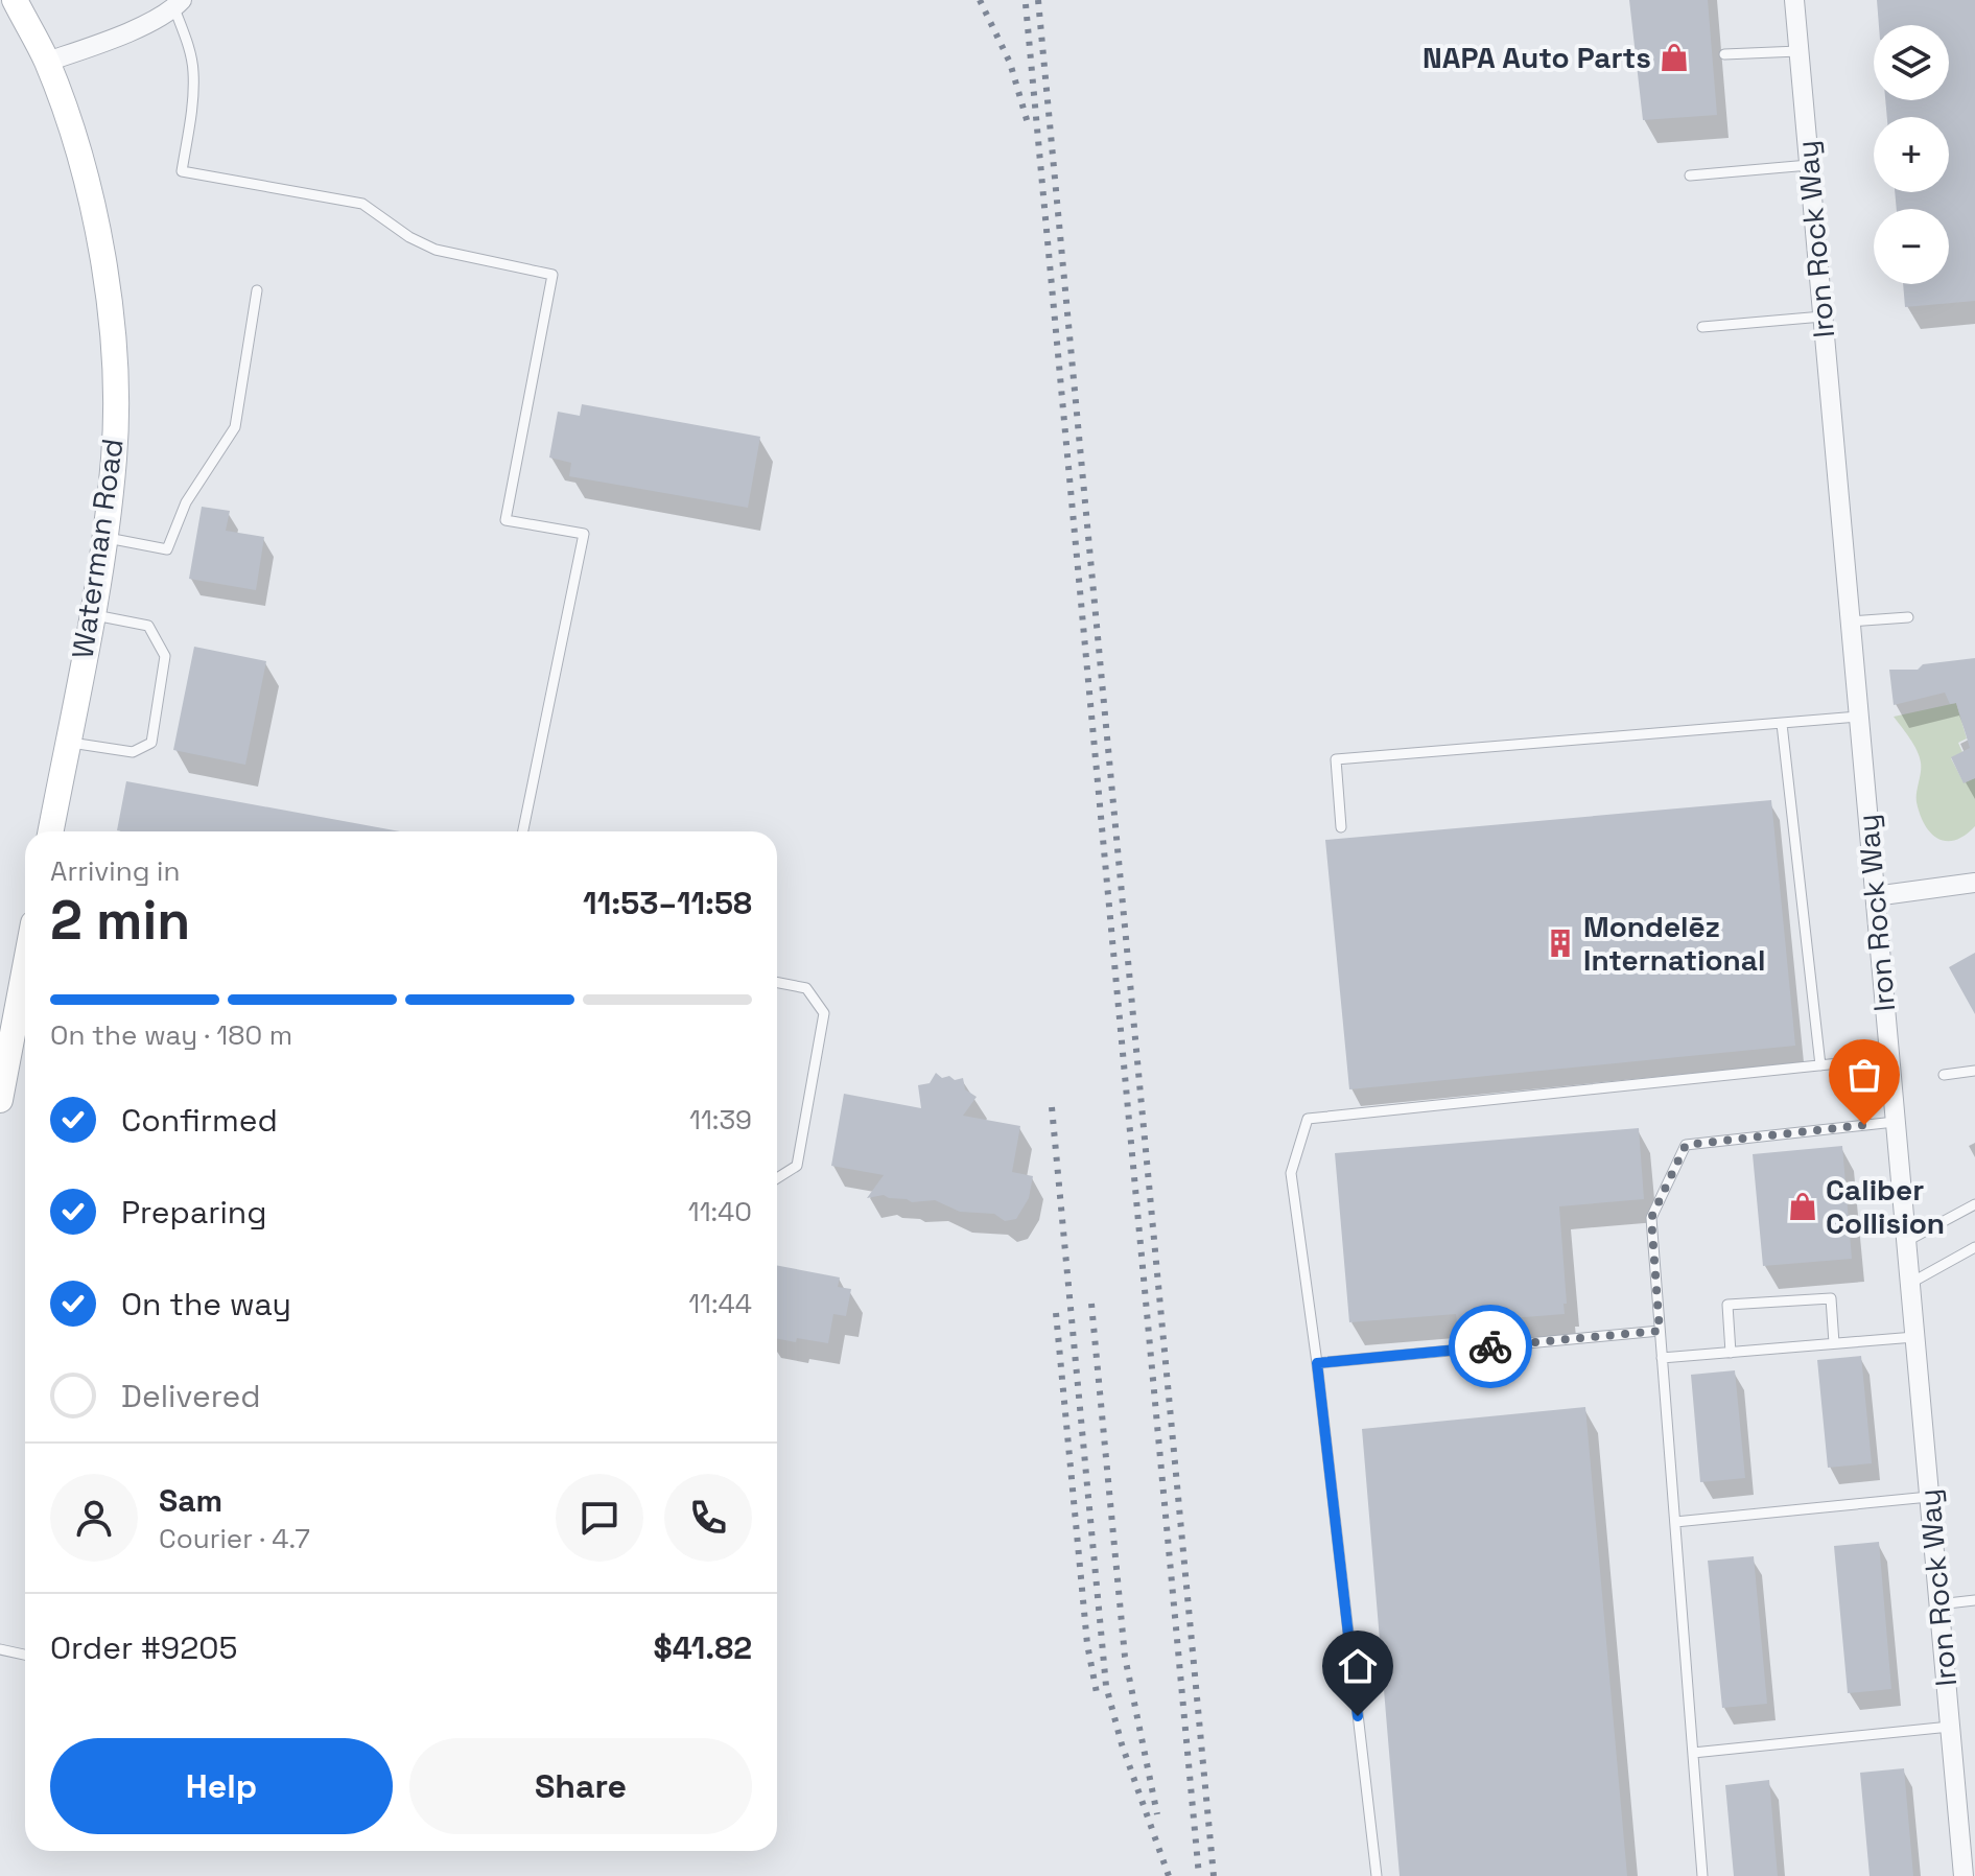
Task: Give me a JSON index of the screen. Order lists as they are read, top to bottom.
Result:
{
  "streets": {
    "main road": ["Waterman Road"],
    "street": ["Iron Rock Way"]
  },
  "places": {
    "shop": ["NAPA Auto Parts", "Caliber Collision"],
    "building": ["Mondelēz International"]
  },
  "page": {
    "map_buttons": ["+", "−"],
    "heading": ["2 min", "Arriving in", "11:53–11:58"],
    "panel": [
      "Sam",
      "Courier · 4.7",
      "Order #9205",
      "$41.82"
    ],
    "bar": "On the way · 180 m",
    "list": [
      ["Confirmed", "11:39"],
      ["Preparing", "11:40"],
      ["On the way", "11:44"],
      "Delivered"
    ],
    "buttons": ["Help", "Share"]
  }
}
